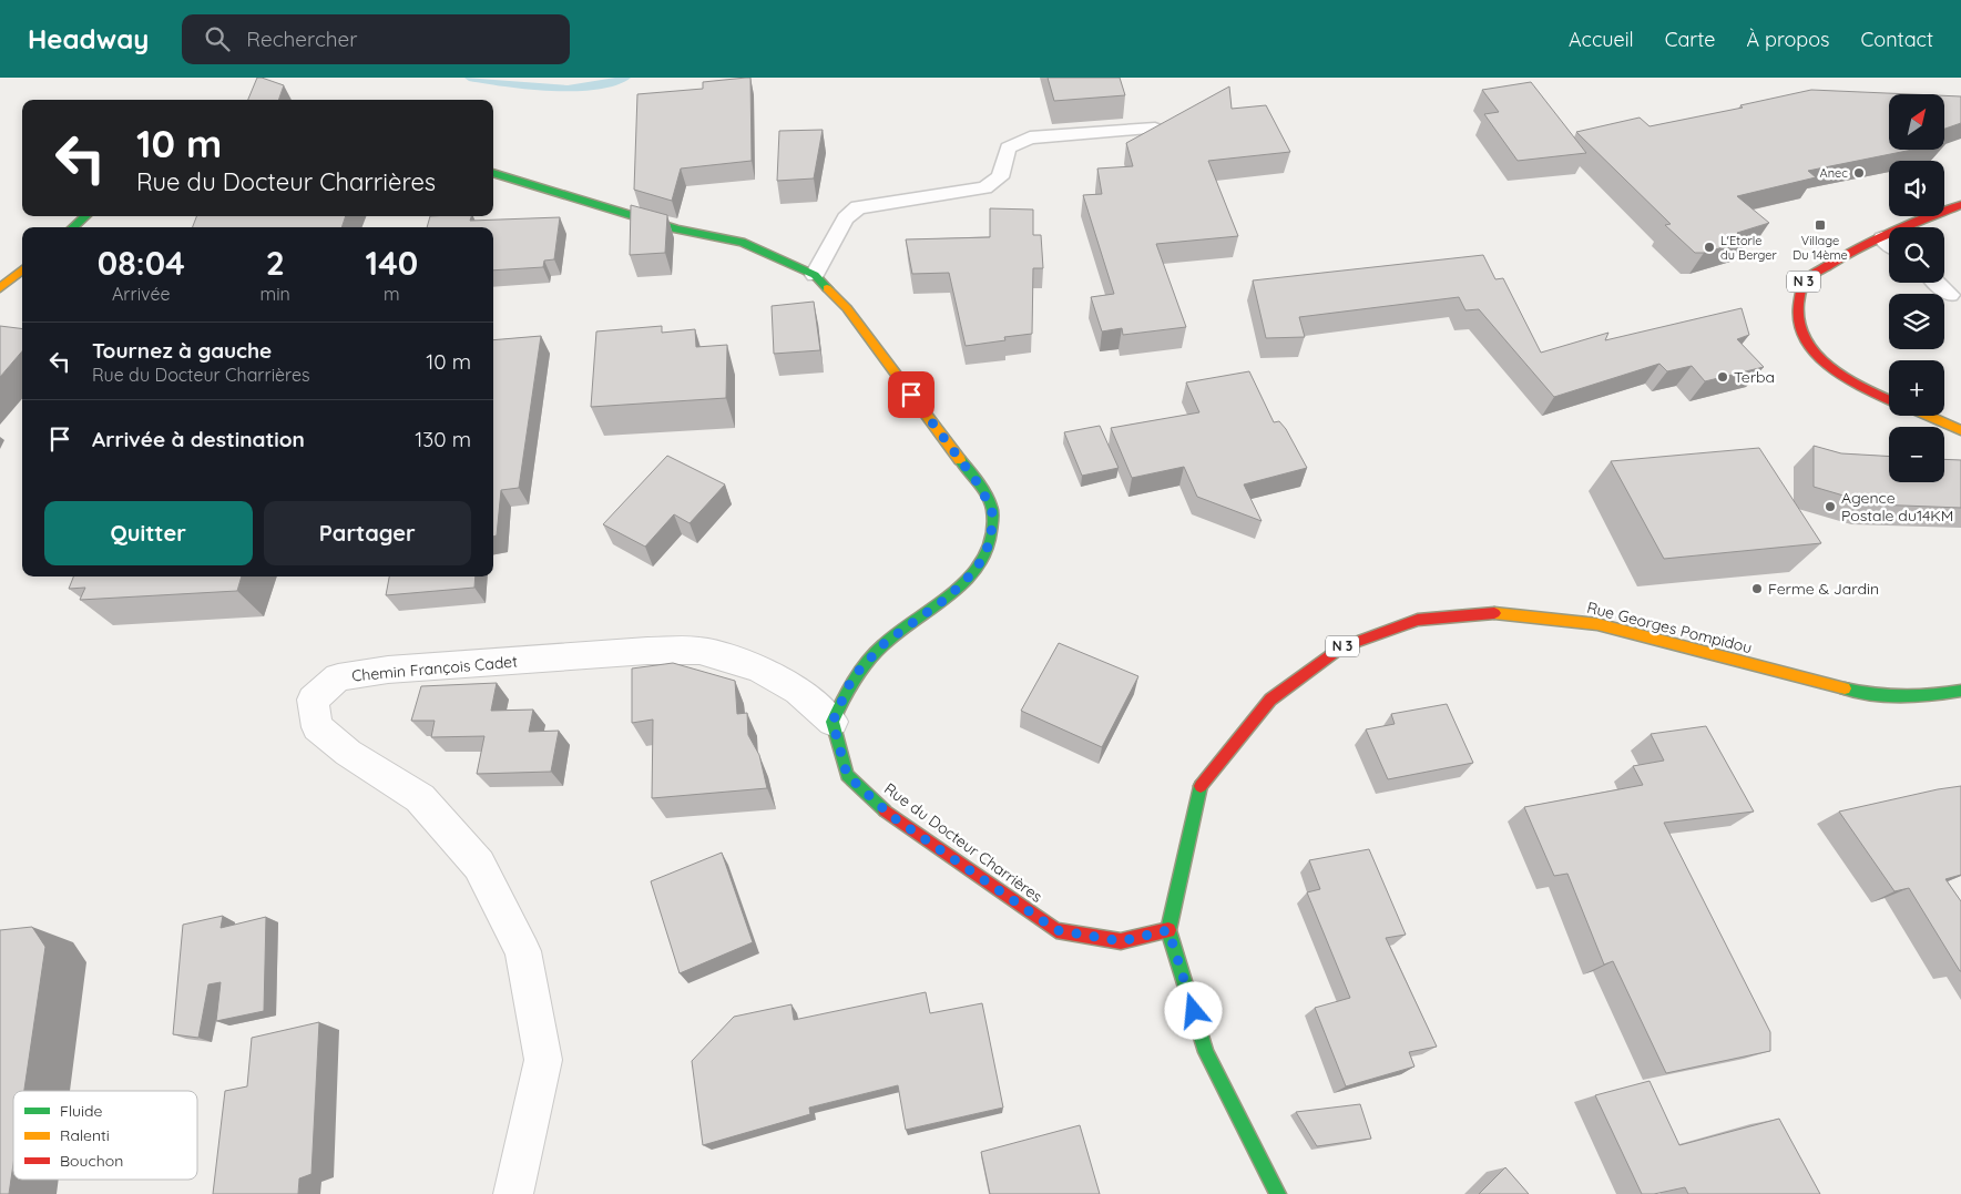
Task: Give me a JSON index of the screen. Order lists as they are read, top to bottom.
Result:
{
  "streets": {
    "main road": ["N 3", "Rue Georges Pompidou", "Rue du Docteur Charrières"],
    "street": ["Chemin François Cadet"]
  },
  "crossings": [
    ["Rue Georges Pompidou", "Rue du Docteur Charrières"],
    ["Chemin François Cadet", "Rue du Docteur Charrières"]
  ],
  "places": {
    "other": [
      "Anec",
      "L'Etorle du Berger",
      "Terba",
      "Agence Postale du14KM",
      "Ferme & Jardin"
    ],
    "transit": ["Village Du 14ème"]
  },
  "legend": ["Fluide", "Ralenti", "Bouchon"],
  "north": "top right",
  "page": {
    "header": "Headway",
    "search": "Rechercher",
    "nav": [
      "Accueil",
      "Carte",
      "À propos",
      "Contact"
    ],
    "map_buttons": ["+", "−"],
    "turn": ["10 m", "Rue du Docteur Charrières"],
    "eta": [
      "08:04",
      "Arrivée",
      "2",
      "min",
      "140",
      "m"
    ],
    "list": [
      {
        "name": "Tournez à gauche",
        "note": "Rue du Docteur Charrières",
        "value": "10 m"
      },
      {
        "name": "Arrivée à destination",
        "value": "130 m"
      }
    ],
    "buttons": ["Quitter", "Partager"]
  }
}
